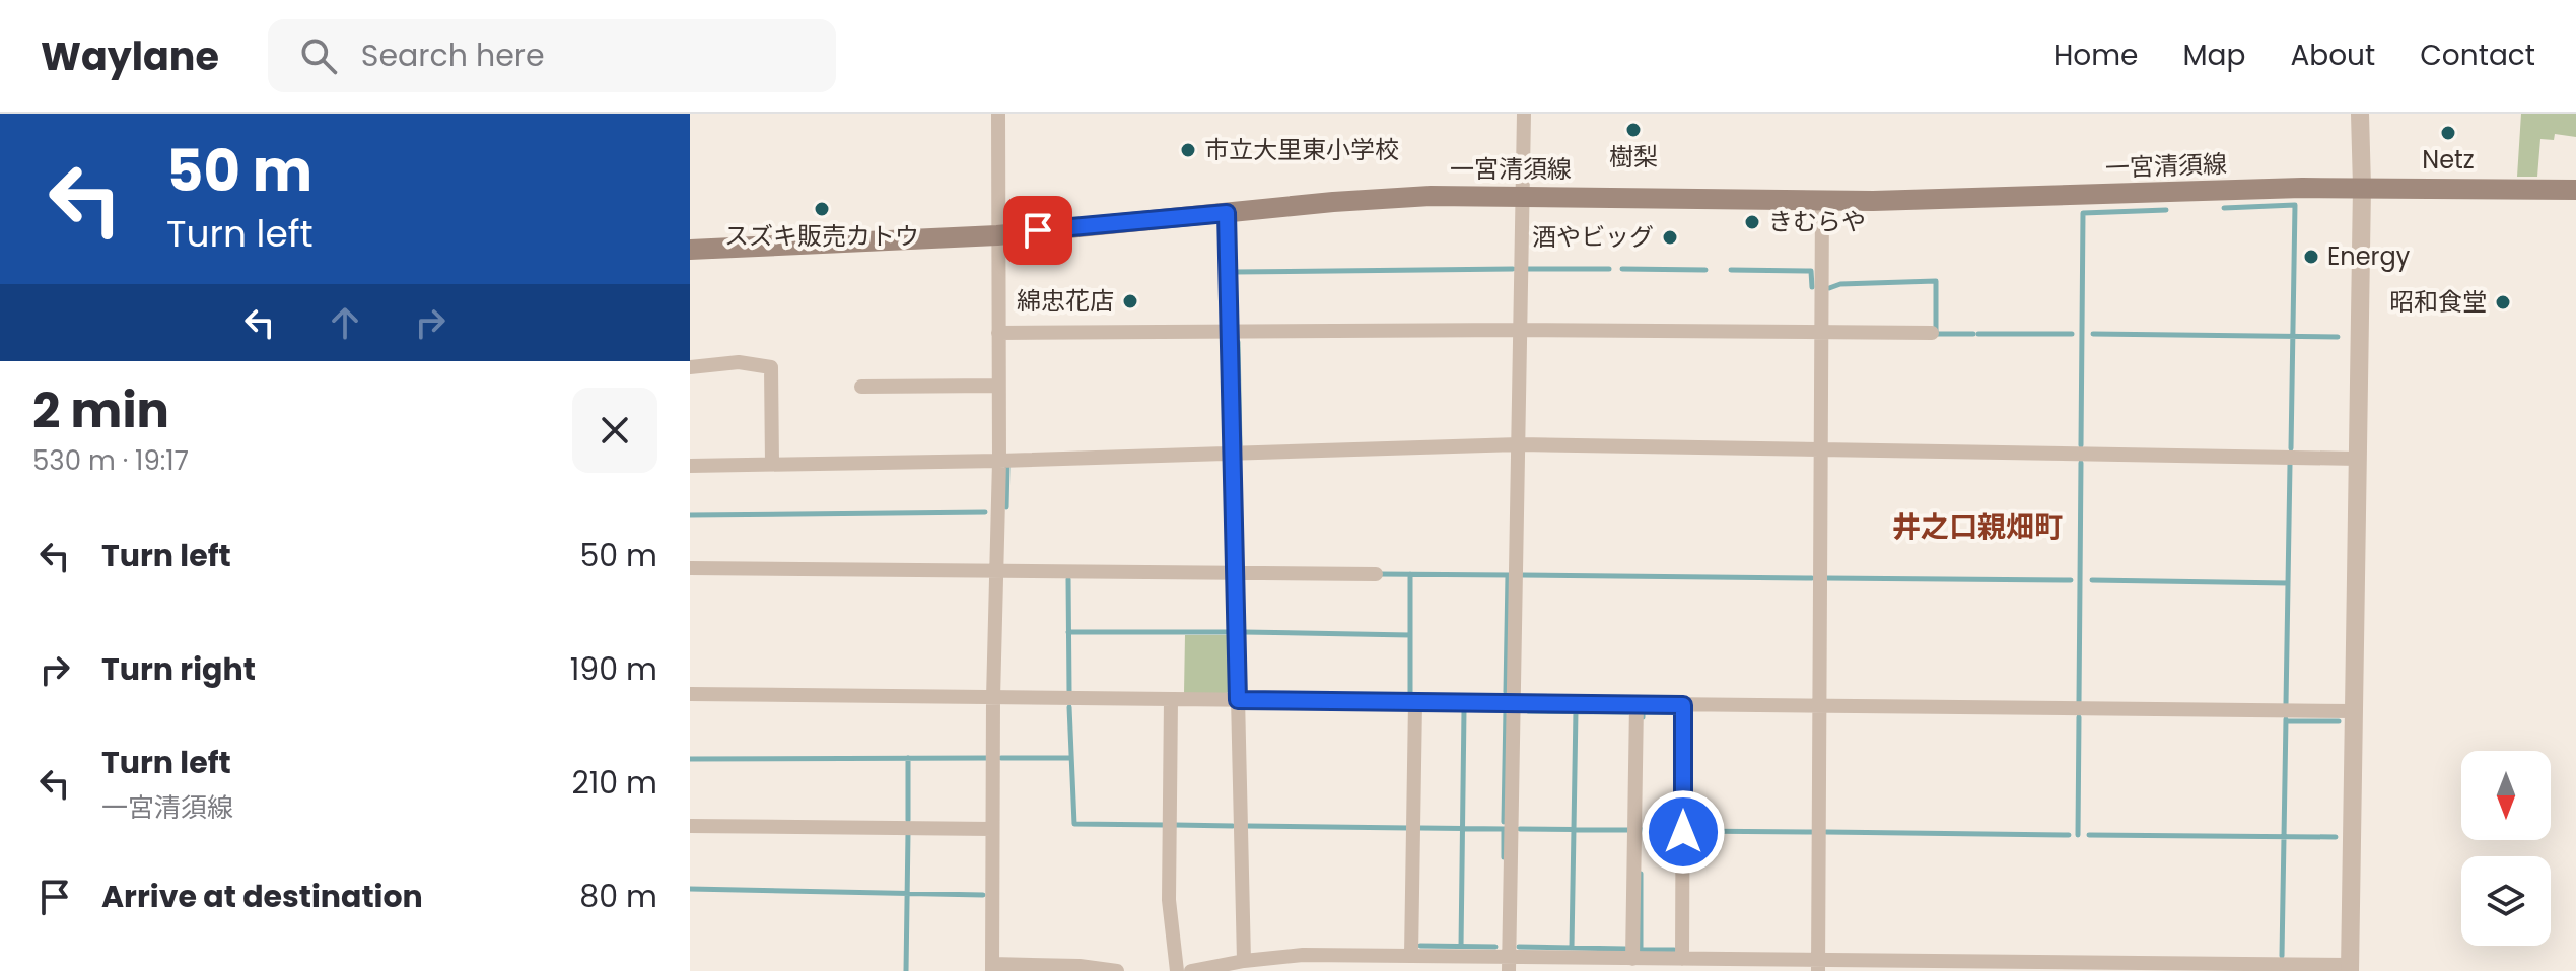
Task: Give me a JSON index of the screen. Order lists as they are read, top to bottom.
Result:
{
  "streets": {
    "main road": ["一宮清須線"]
  },
  "districts": ["井之口親畑町"],
  "places": [
    "樹梨",
    "Netz",
    "市立大里東小学校",
    "スズキ販売カトウ",
    "きむらや",
    "酒やビッグ",
    "Energy",
    "綿忠花店",
    "昭和食堂"
  ],
  "north": "bottom",
  "page": {
    "header": "Waylane",
    "search": "Search here",
    "nav": [
      "Home",
      "Map",
      "About",
      "Contact"
    ],
    "turn": ["50 m", "Turn left"],
    "heading": ["2 min", "530 m · 19:17"],
    "list": [
      {
        "name": "Turn left",
        "value": "50 m"
      },
      {
        "name": "Turn right",
        "value": "190 m"
      },
      {
        "name": "Turn left",
        "note": "一宮清須線",
        "value": "210 m"
      },
      {
        "name": "Arrive at destination",
        "value": "80 m"
      }
    ]
  }
}
